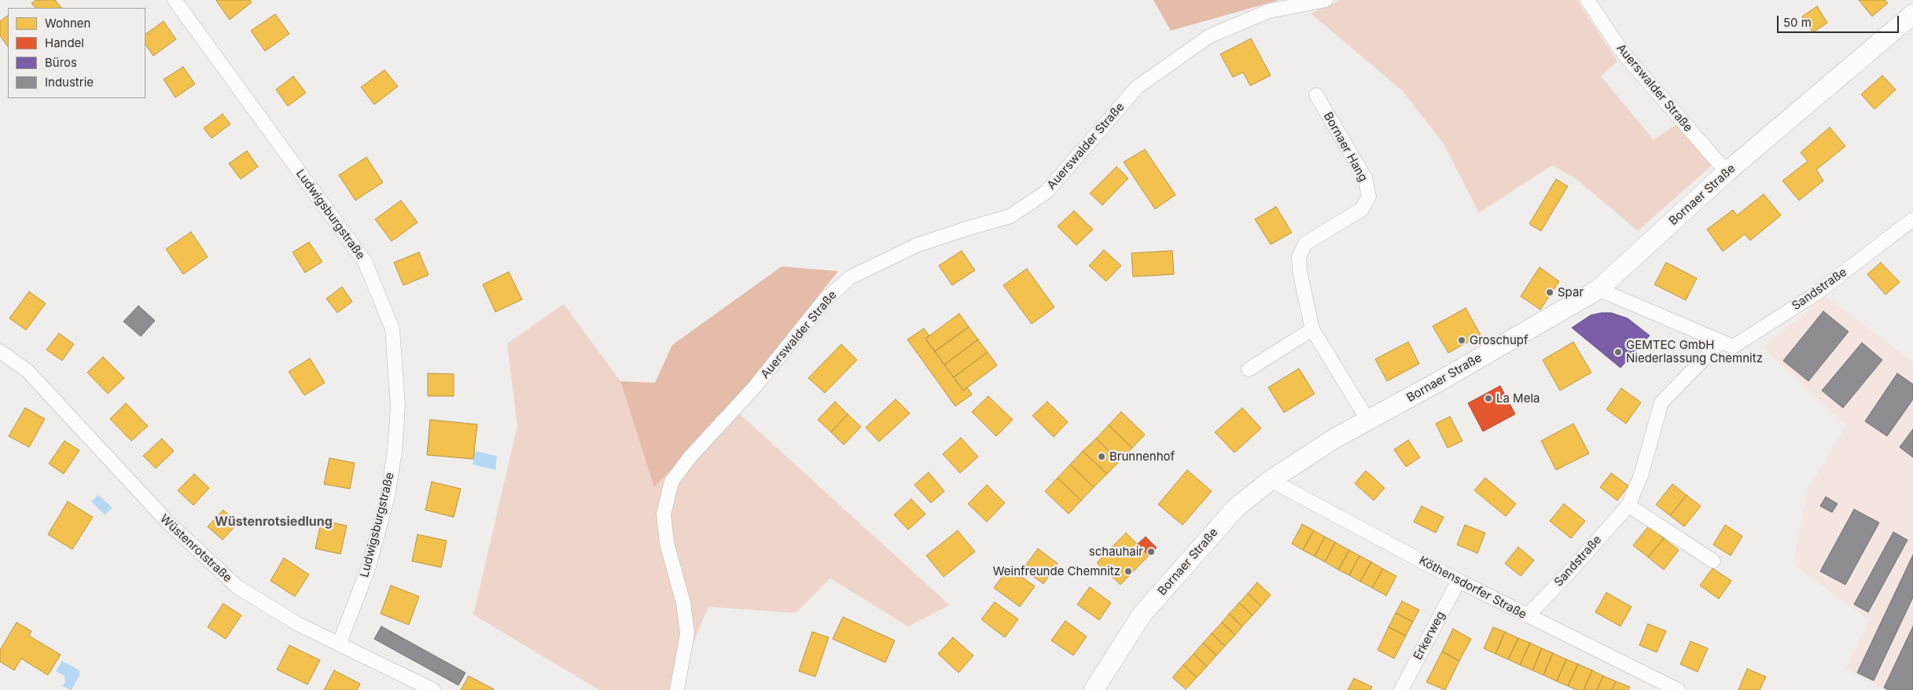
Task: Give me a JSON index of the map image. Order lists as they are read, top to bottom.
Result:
{
  "streets": {
    "main road": ["Bornaer Straße"],
    "street": [
      "Auerswalder Straße",
      "Bornaer Hang",
      "Ludwigsburgstraße",
      "Sandstraße",
      "Wüstenrotstraße",
      "Köthensdorfer Straße",
      "Erkerweg"
    ]
  },
  "crossings": [
    ["Auerswalder Straße", "Bornaer Straße"],
    ["Bornaer Hang", "Bornaer Straße"],
    ["Bornaer Straße", "Sandstraße"],
    ["Bornaer Straße", "Köthensdorfer Straße"],
    ["Ludwigsburgstraße", "Wüstenrotstraße"],
    ["Sandstraße", "Köthensdorfer Straße"],
    ["Köthensdorfer Straße", "Erkerweg"]
  ],
  "districts": ["Wüstenrotsiedlung"],
  "places": [
    "Spar",
    "Groschupf",
    "GEMTEC GmbH Niederlassung Chemnitz",
    "La Mela",
    "Brunnenhof",
    "schauhair",
    "Weinfreunde Chemnitz"
  ],
  "legend": [
    "Wohnen",
    "Handel",
    "Büros",
    "Industrie"
  ],
  "scale_bar": "50 m"
}
